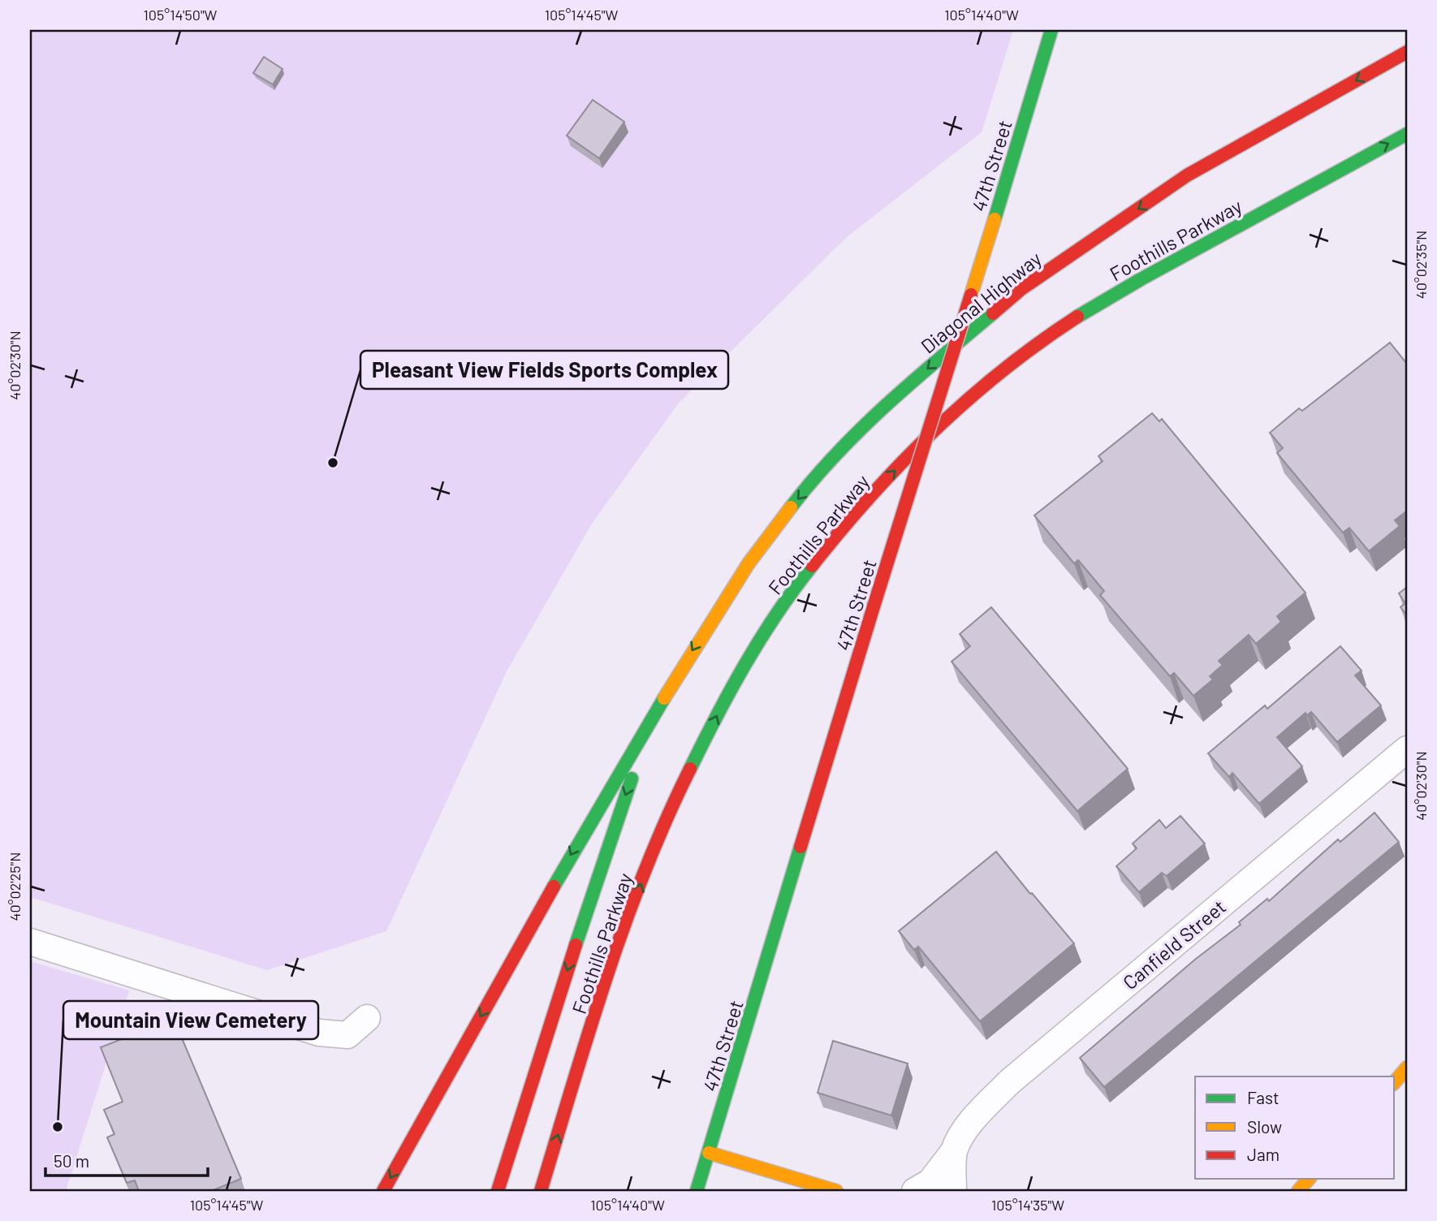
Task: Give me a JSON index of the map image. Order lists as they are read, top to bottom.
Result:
{
  "streets": {
    "main road": ["47th Street", "Foothills Parkway", "Diagonal Highway"],
    "street": ["Canfield Street"]
  },
  "crossings": [
    ["Foothills Parkway", "Diagonal Highway"]
  ],
  "one_way": ["Diagonal Highway"],
  "places": ["Pleasant View Fields Sports Complex", "Mountain View Cemetery"],
  "legend": ["Fast", "Slow", "Jam"],
  "scale_bar": "50 m",
  "coordinates": [
    "105°14'50\"W",
    "105°14'45\"W",
    "105°14'40\"W",
    "40°02'35\"N",
    "40°02'30\"N",
    "40°02'25\"N",
    "105°14'35\"W"
  ]
}
